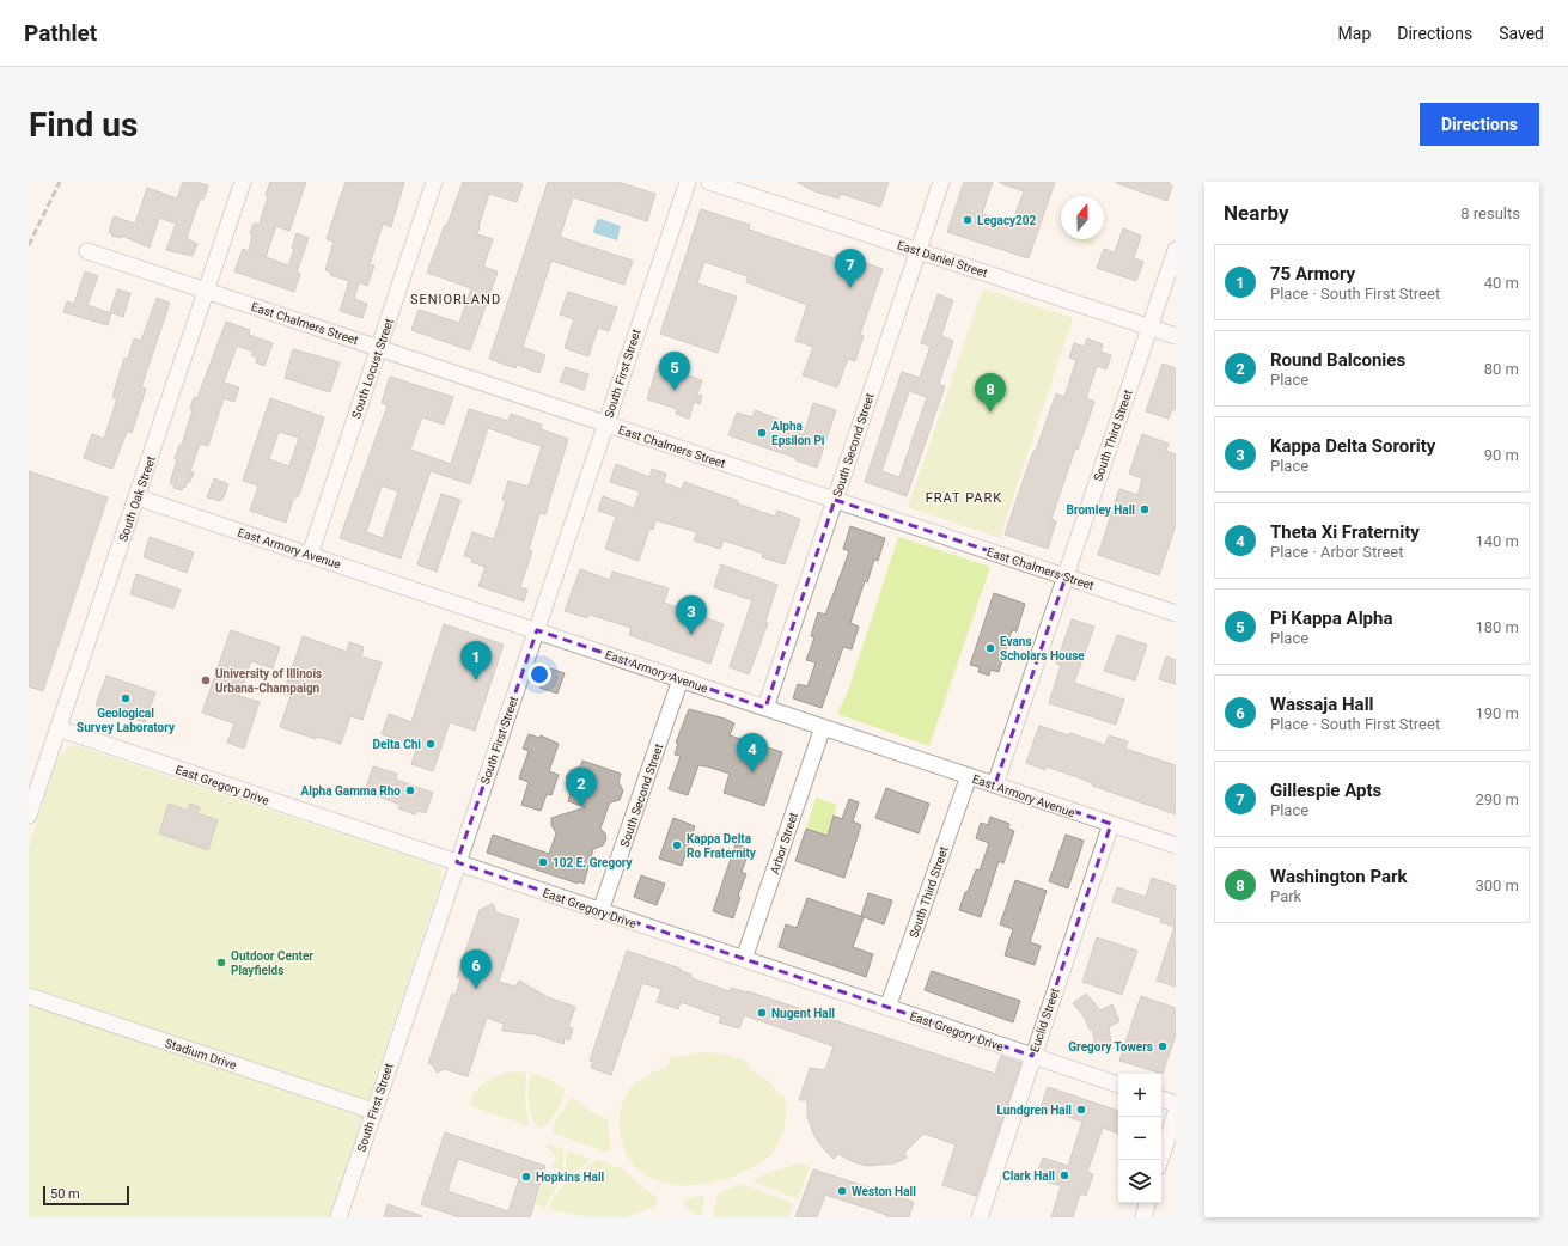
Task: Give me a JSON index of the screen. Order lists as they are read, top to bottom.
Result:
{
  "streets": {
    "street": [
      "East Daniel Street",
      "East Chalmers Street",
      "South Locust Street",
      "South First Street",
      "South Third Street",
      "South Second Street",
      "South Oak Street",
      "East Armory Avenue",
      "East Gregory Drive",
      "Arbor Street",
      "Euclid Street",
      "Stadium Drive"
    ]
  },
  "crossings": [
    ["East Daniel Street", "South Third Street"],
    ["East Daniel Street", "South Second Street"],
    ["East Chalmers Street", "South Locust Street"],
    ["East Chalmers Street", "South First Street"],
    ["East Chalmers Street", "South Third Street"],
    ["East Chalmers Street", "South Second Street"],
    ["East Chalmers Street", "South Oak Street"],
    ["South Locust Street", "East Armory Avenue"],
    ["South First Street", "East Armory Avenue"],
    ["South First Street", "East Gregory Drive"],
    ["South First Street", "Stadium Drive"],
    ["South Third Street", "East Armory Avenue"],
    ["South Third Street", "East Gregory Drive"],
    ["South Second Street", "East Armory Avenue"],
    ["South Second Street", "East Gregory Drive"],
    ["South Oak Street", "East Armory Avenue"],
    ["South Oak Street", "East Gregory Drive"],
    ["East Armory Avenue", "Arbor Street"],
    ["East Armory Avenue", "Euclid Street"],
    ["East Gregory Drive", "Arbor Street"],
    ["East Gregory Drive", "Euclid Street"]
  ],
  "districts": ["SENIORLAND", "FRAT PARK"],
  "places": [
    "Legacy202",
    "Alpha Epsilon Pi",
    "Bromley Hall",
    "Evans Scholars House",
    "University of Illinois Urbana-Champaign",
    "Geological Survey Laboratory",
    "Delta Chi",
    "Alpha Gamma Rho",
    "Kappa Delta Ro Fraternity",
    "102 E. Gregory",
    "Outdoor Center Playfields",
    "Nugent Hall",
    "Gregory Towers",
    "Lundgren Hall",
    "Clark Hall",
    "Hopkins Hall",
    "Weston Hall"
  ],
  "scale_bar": "50 m",
  "north": "top",
  "page": {
    "header": "Pathlet",
    "nav": ["Map", "Directions", "Saved"],
    "buttons": "Directions",
    "title": "Find us",
    "heading": ["Nearby", "8 results"],
    "list": [
      {
        "mark": "1",
        "name": "75 Armory",
        "note": "Place · South First Street",
        "value": "40 m"
      },
      {
        "mark": "2",
        "name": "Round Balconies",
        "note": "Place",
        "value": "80 m"
      },
      {
        "mark": "3",
        "name": "Kappa Delta Sorority",
        "note": "Place",
        "value": "90 m"
      },
      {
        "mark": "4",
        "name": "Theta Xi Fraternity",
        "note": "Place · Arbor Street",
        "value": "140 m"
      },
      {
        "mark": "5",
        "name": "Pi Kappa Alpha",
        "note": "Place",
        "value": "180 m"
      },
      {
        "mark": "6",
        "name": "Wassaja Hall",
        "note": "Place · South First Street",
        "value": "190 m"
      },
      {
        "mark": "7",
        "name": "Gillespie Apts",
        "note": "Place",
        "value": "290 m"
      },
      {
        "mark": "8",
        "name": "Washington Park",
        "note": "Park",
        "value": "300 m"
      }
    ],
    "pins": [
      "7",
      "5",
      "8",
      "3",
      "1",
      "4",
      "2",
      "6"
    ],
    "map_buttons": ["+", "−"],
    "scale": "50 m"
  }
}
